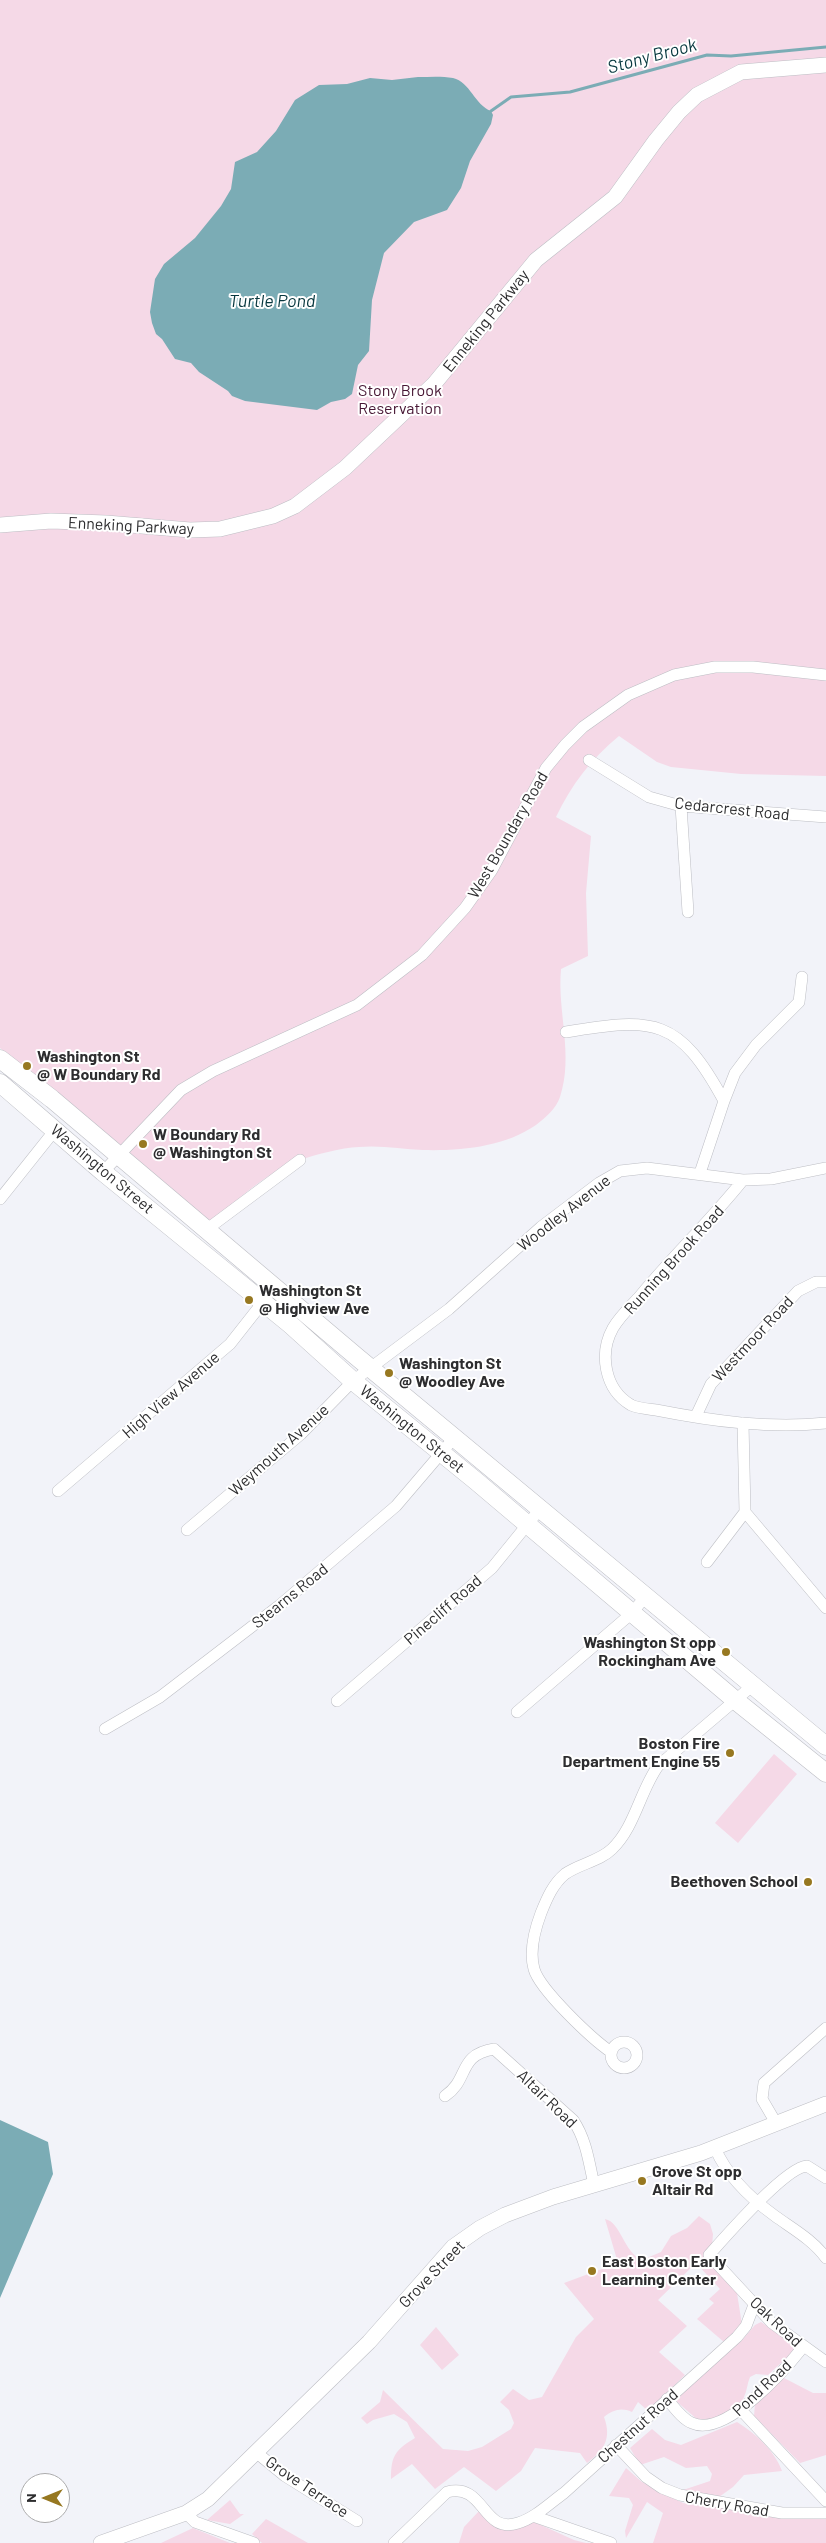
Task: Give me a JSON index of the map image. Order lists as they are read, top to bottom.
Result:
{
  "streets": {
    "main road": ["Enneking Parkway", "Washington Street", "Grove Street"],
    "street": [
      "Cedarcrest Road",
      "West Boundary Road",
      "Woodley Avenue",
      "Running Brook Road",
      "Westmoor Road",
      "High View Avenue",
      "Weymouth Avenue",
      "Stearns Road",
      "Pinecliff Road",
      "Altair Road",
      "Oak Road",
      "Pond Road",
      "Chestnut Road",
      "Grove Terrace",
      "Cherry Road"
    ]
  },
  "crossings": [
    ["West Boundary Road", "Washington Street"],
    ["Washington Street", "Woodley Avenue"],
    ["Washington Street", "High View Avenue"],
    ["Washington Street", "Weymouth Avenue"],
    ["Washington Street", "Stearns Road"],
    ["Washington Street", "Pinecliff Road"],
    ["Woodley Avenue", "Running Brook Road"],
    ["Woodley Avenue", "Weymouth Avenue"],
    ["Running Brook Road", "Westmoor Road"],
    ["Altair Road", "Grove Street"],
    ["Grove Street", "Grove Terrace"],
    ["Oak Road", "Pond Road"],
    ["Oak Road", "Chestnut Road"],
    ["Pond Road", "Chestnut Road"],
    ["Chestnut Road", "Cherry Road"]
  ],
  "water": ["Stony Brook", "Turtle Pond"],
  "parks": ["Stony Brook Reservation"],
  "places": [
    "Washington St @ W Boundary Rd",
    "W Boundary Rd @ Washington St",
    "Washington St @ Highview Ave",
    "Washington St @ Woodley Ave",
    "Washington St opp Rockingham Ave",
    "Boston Fire Department Engine 55",
    "Beethoven School",
    "Grove St opp Altair Rd",
    "East Boston Early Learning Center"
  ],
  "north": "left"
}
